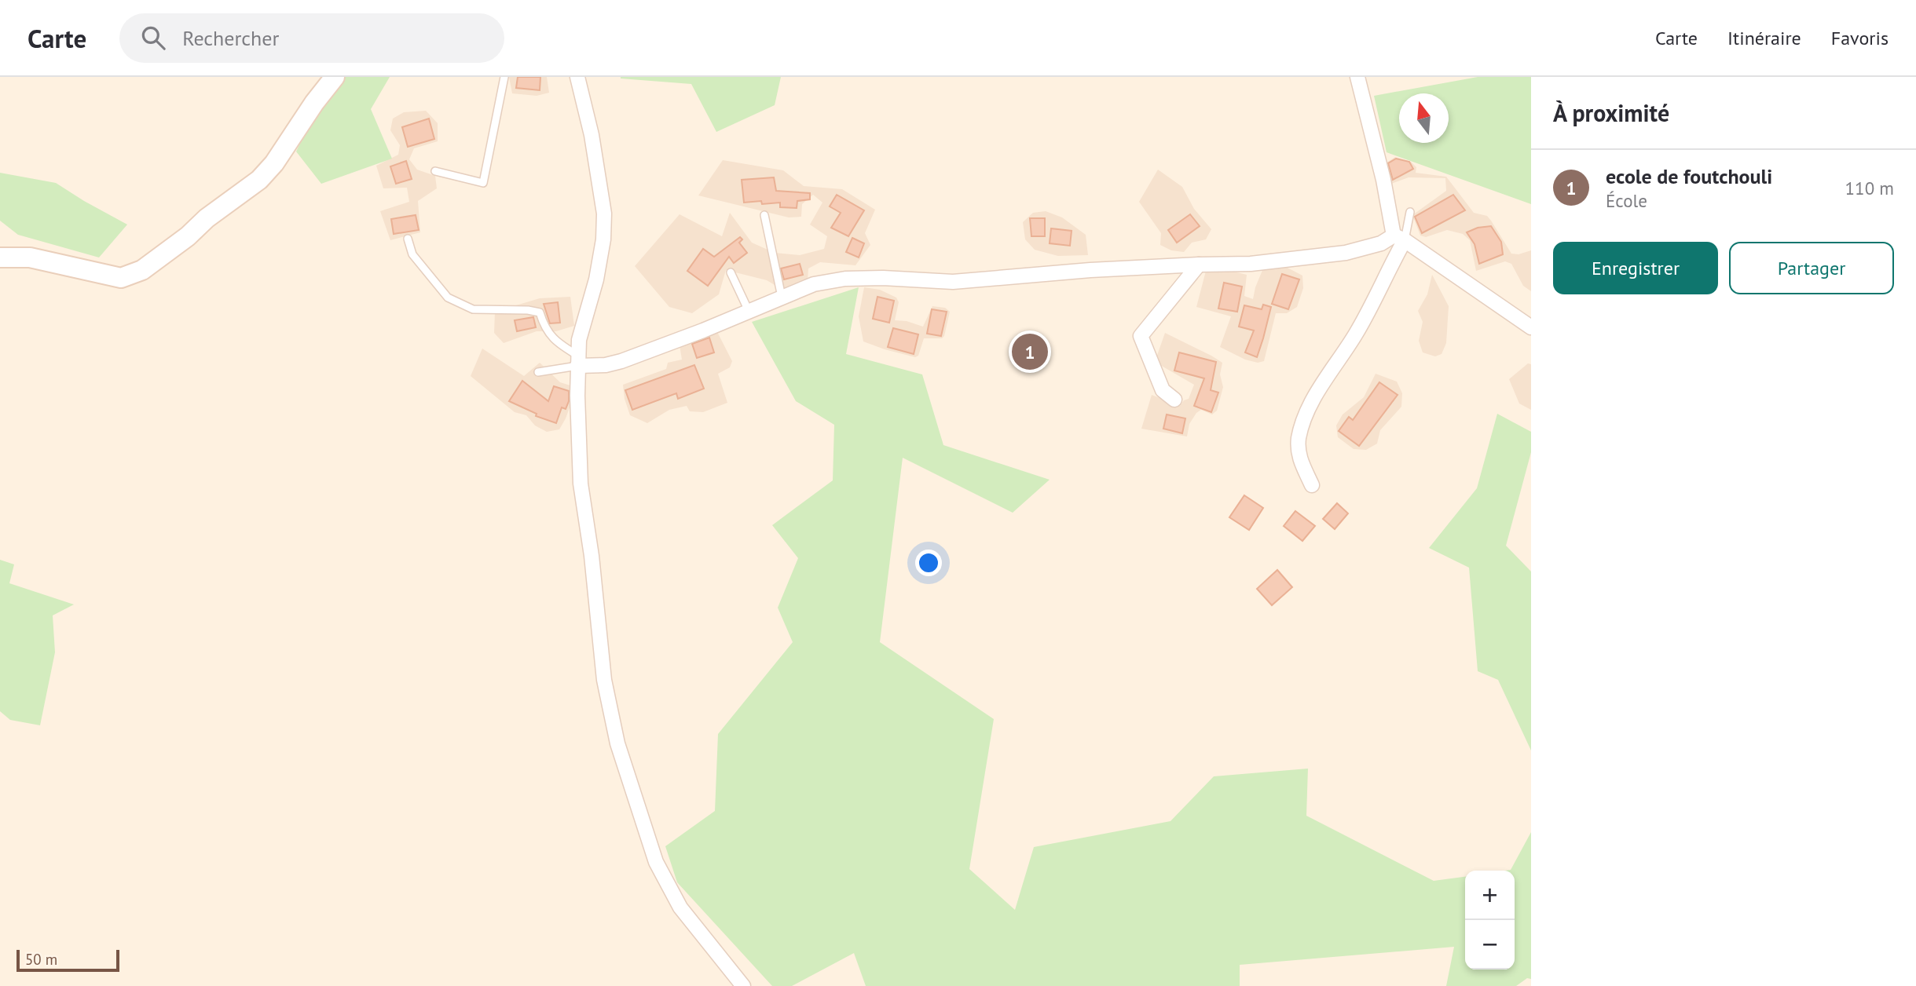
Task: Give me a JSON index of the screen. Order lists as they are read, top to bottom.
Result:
{
  "scale_bar": "50 m",
  "north": "top",
  "page": {
    "header": "Carte",
    "search": "Rechercher",
    "nav": ["Carte", "Itinéraire", "Favoris"],
    "heading": "À proximité",
    "list": [
      {
        "mark": "1",
        "name": "ecole de foutchouli",
        "note": "École",
        "value": "110 m"
      }
    ],
    "buttons": ["Enregistrer", "Partager"],
    "pins": "1",
    "map_buttons": ["+", "−"],
    "scale": "50 m"
  }
}
